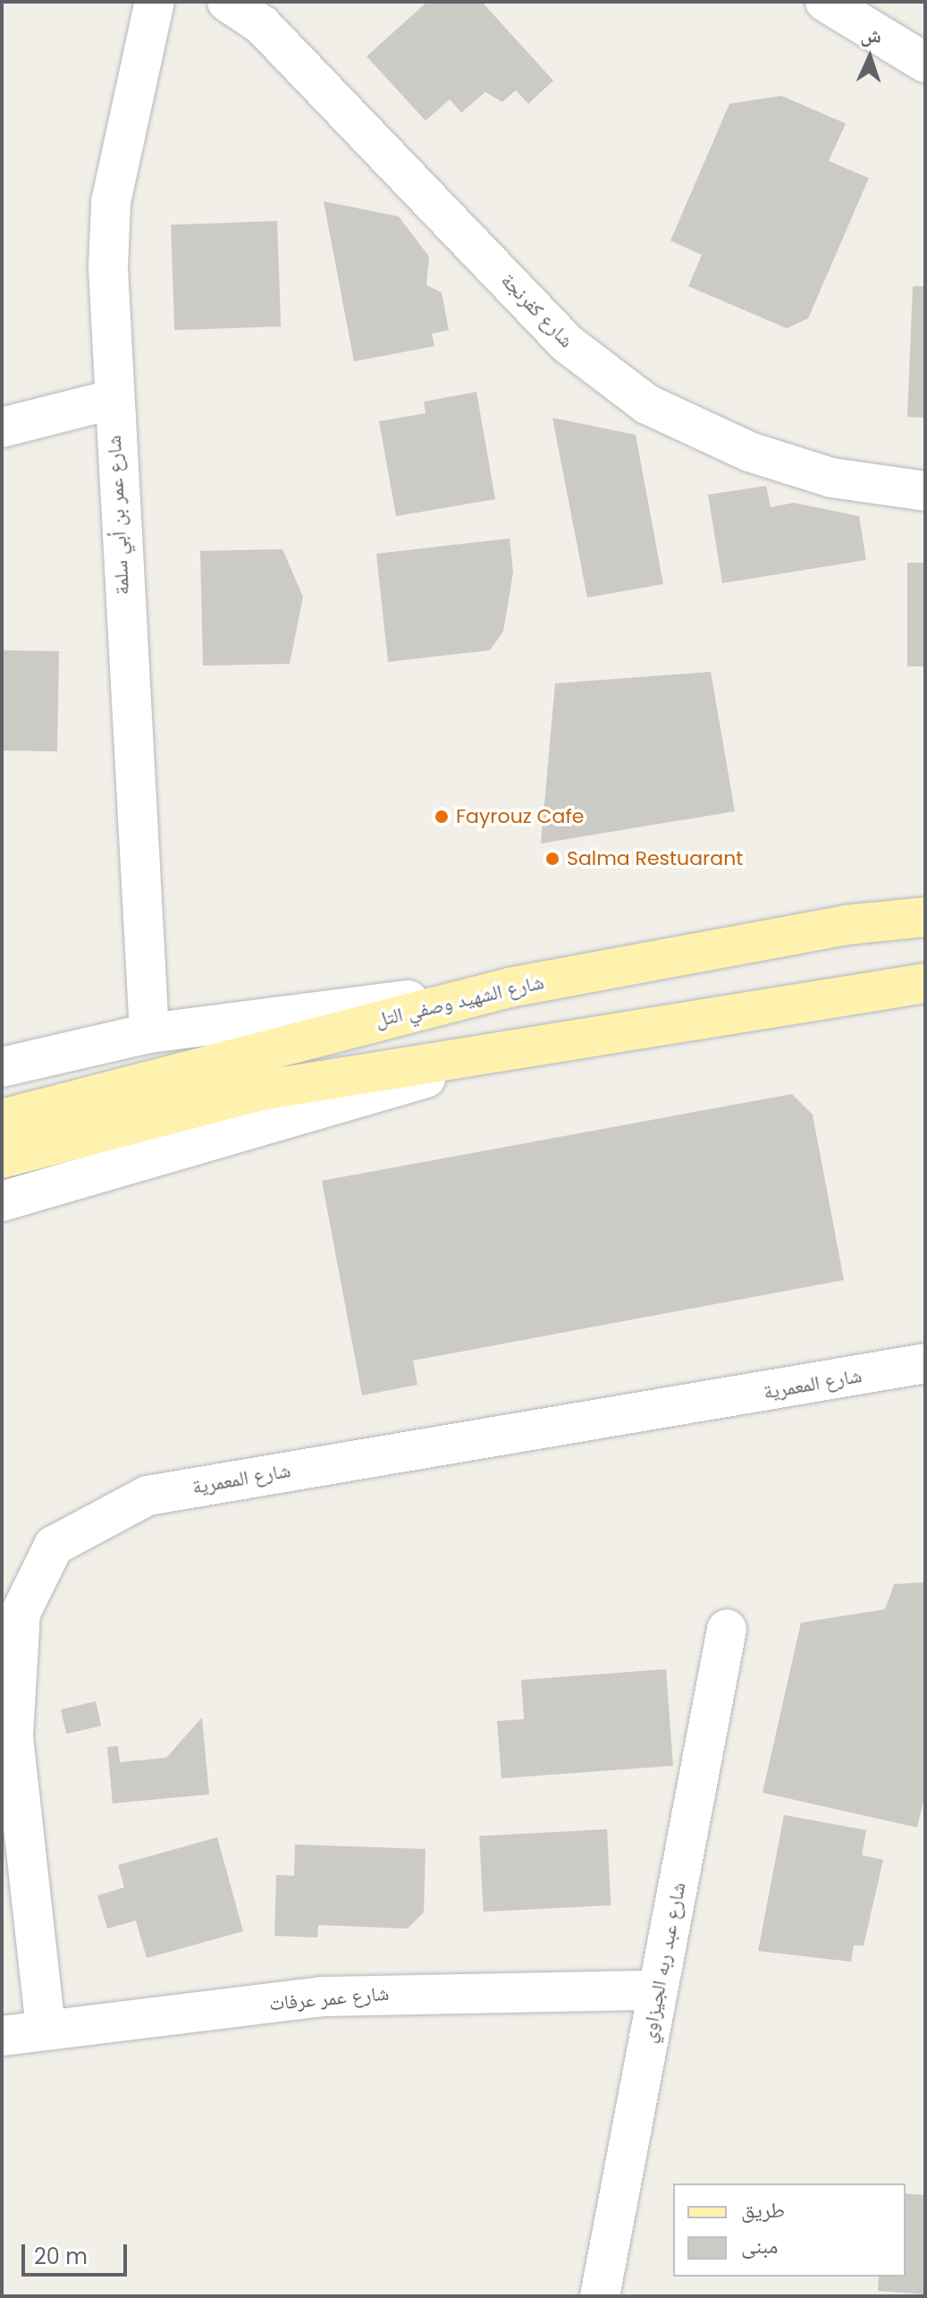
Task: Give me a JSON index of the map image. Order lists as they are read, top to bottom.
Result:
{
  "streets": {
    "main road": ["شارع الشهيد وصفي التل"],
    "street": [
      "شارع كفرنجة",
      "شارع عمر بن أبي سلمة",
      "شارع المعمرية",
      "شارع عبد ربه الجيزاوي",
      "شارع عمر عرفات"
    ]
  },
  "crossings": [
    ["شارع المعمرية", "شارع عمر عرفات"],
    ["شارع عبد ربه الجيزاوي", "شارع عمر عرفات"]
  ],
  "places": ["Fayrouz Cafe", "Salma Restuarant"],
  "legend": ["طريق", "مبنى"],
  "scale_bar": "20 m",
  "north": "top"
}
